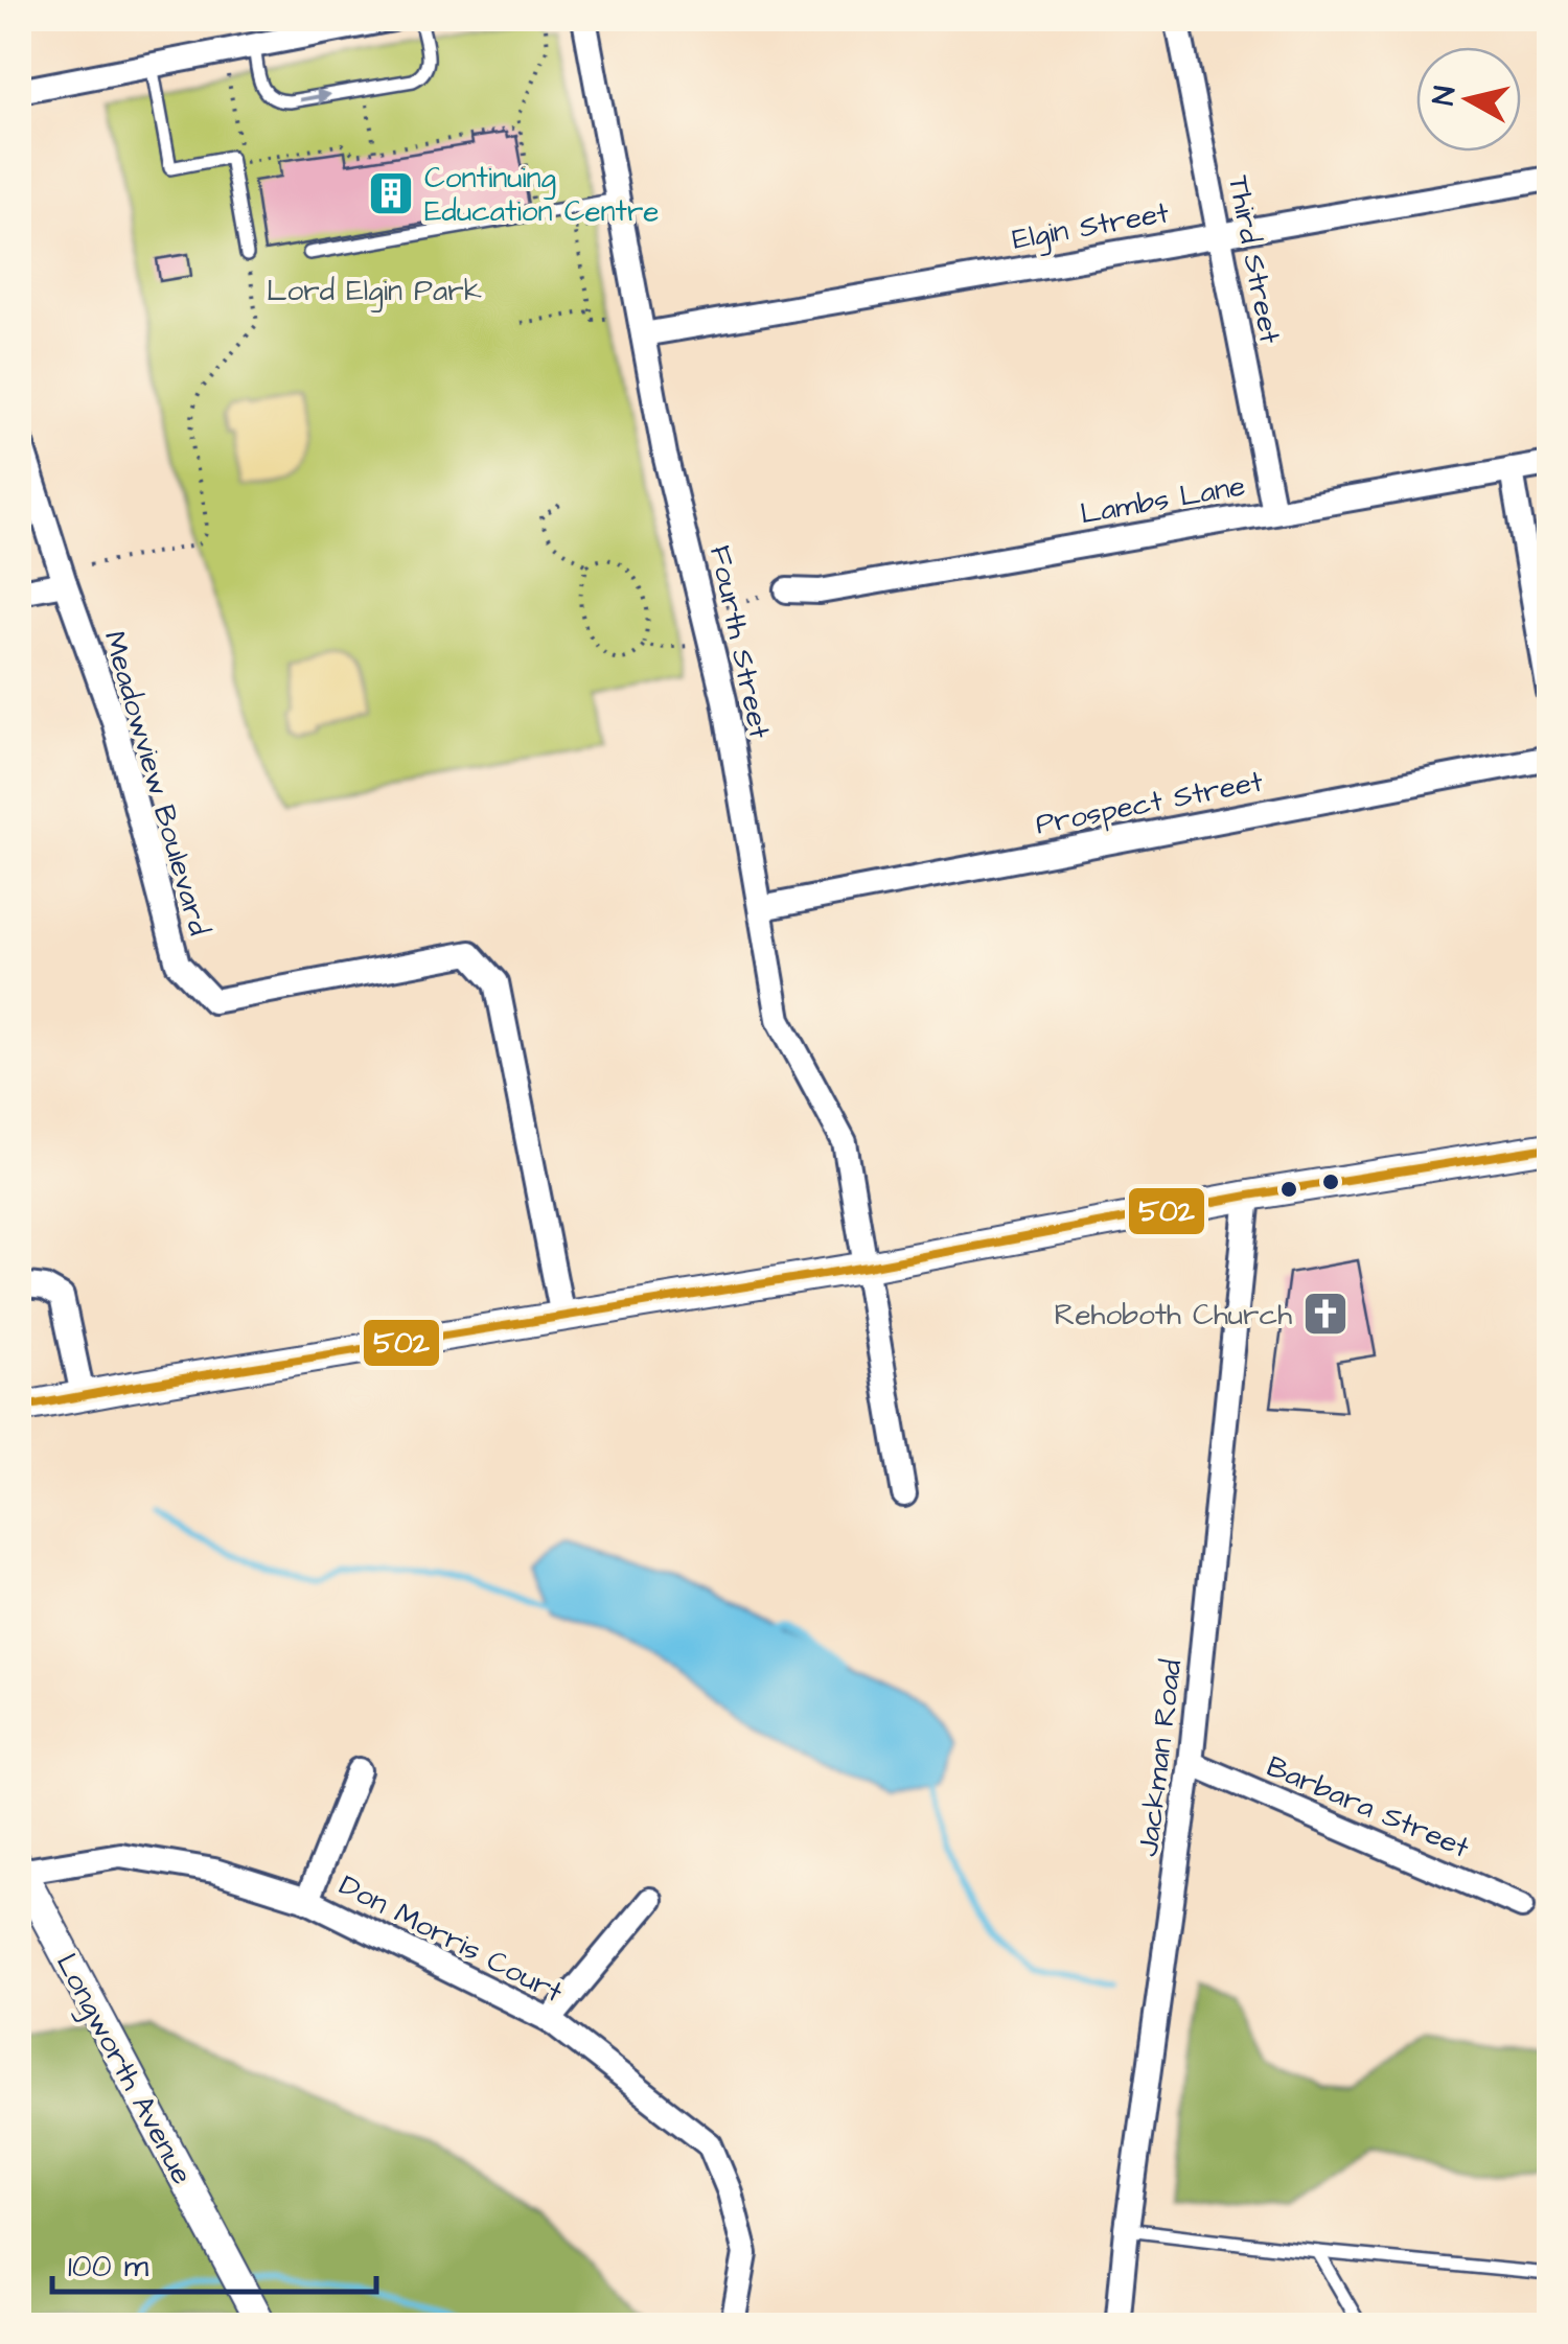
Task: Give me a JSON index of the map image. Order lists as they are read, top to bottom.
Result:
{
  "streets": {
    "street": [
      "Elgin Street",
      "Third Street",
      "Lambs Lane",
      "Fourth Street",
      "Meadowview Boulevard",
      "Prospect Street",
      "Jackman Road",
      "Barbara Street",
      "Don Morris Court",
      "Longworth Avenue"
    ]
  },
  "crossings": [
    ["Elgin Street", "Third Street"],
    ["Elgin Street", "Fourth Street"],
    ["Third Street", "Lambs Lane"],
    ["Fourth Street", "Prospect Street"],
    ["Jackman Road", "Barbara Street"],
    ["Don Morris Court", "Longworth Avenue"]
  ],
  "parks": ["Lord Elgin Park"],
  "places": {
    "building": ["Continuing Education Centre"],
    "church": ["Rehoboth Church"]
  },
  "lines": ["transit line 502"],
  "scale_bar": "100 m",
  "north": "left"
}
